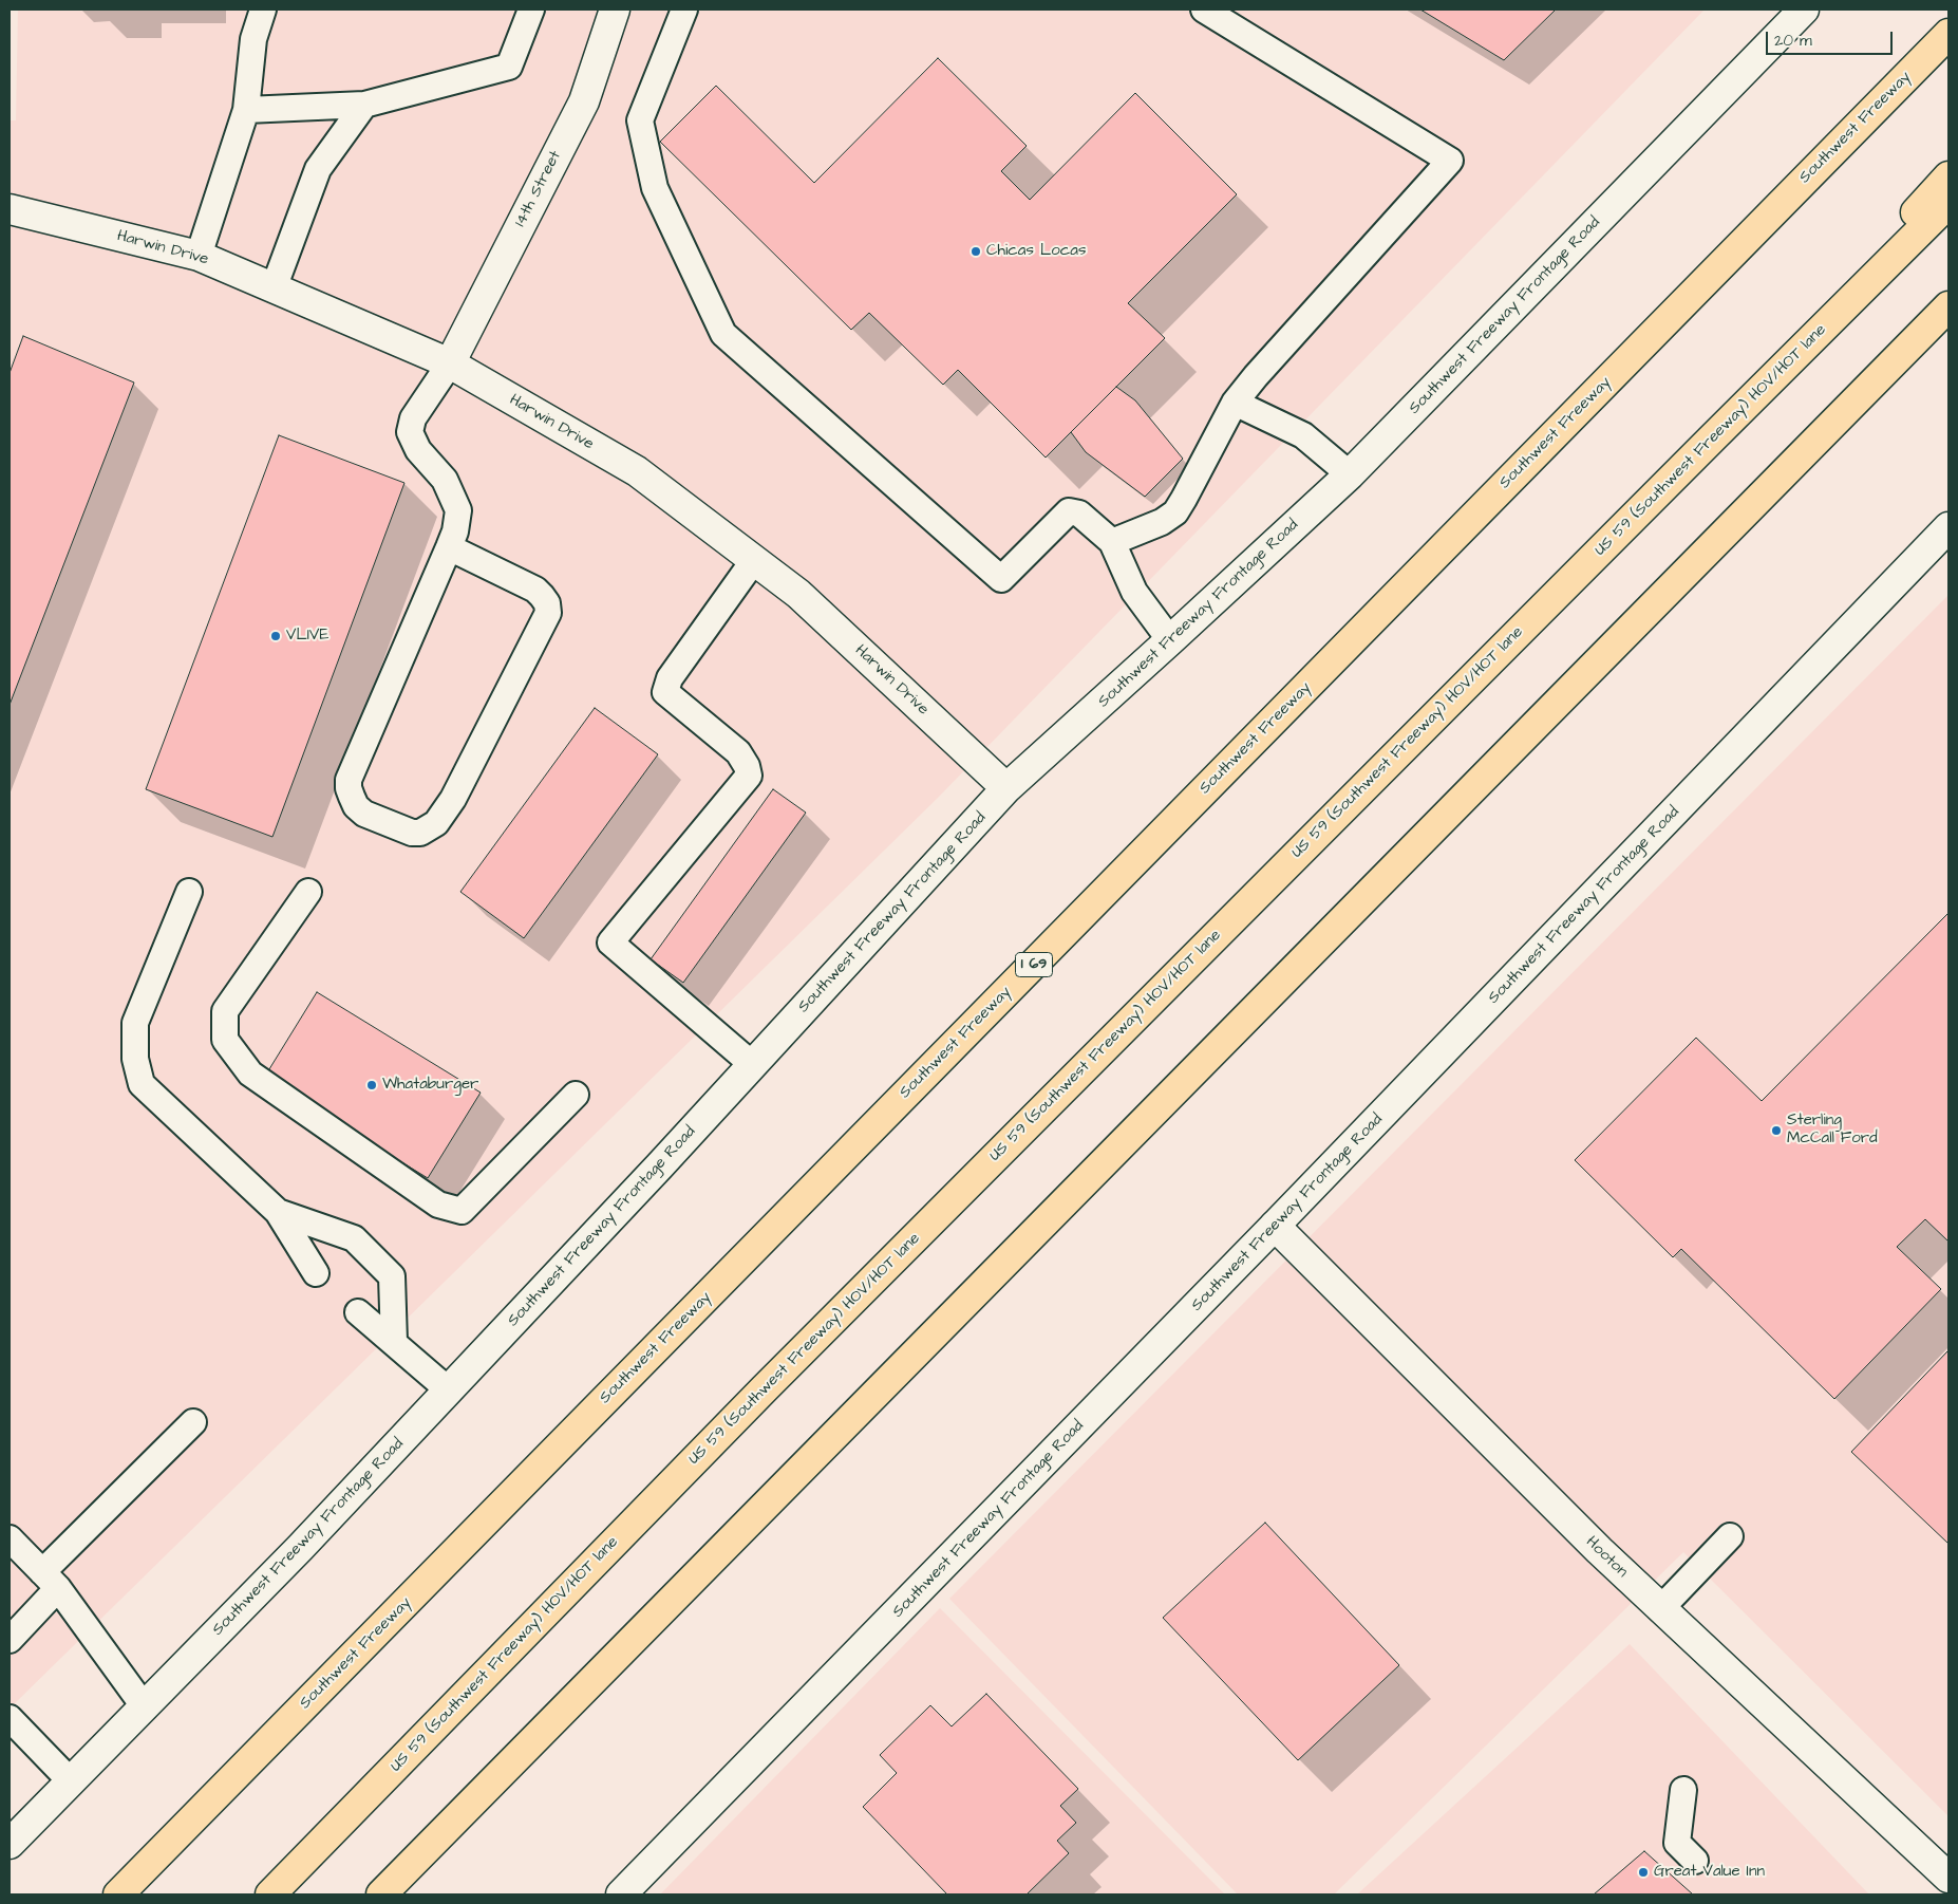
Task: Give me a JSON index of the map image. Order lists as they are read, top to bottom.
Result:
{
  "streets": {
    "highway": ["Southwest Freeway", "US 59 (Southwest Freeway) HOV/HOT lane", "I 69"],
    "main road": [
      "14th Street",
      "Harwin Drive",
      "Southwest Freeway Frontage Road",
      "Hooton"
    ]
  },
  "crossings": [
    ["14th Street", "Harwin Drive"],
    ["Harwin Drive", "Southwest Freeway Frontage Road"],
    ["Southwest Freeway Frontage Road", "Hooton"]
  ],
  "places": [
    "Chicas Locas",
    "VLIVE",
    "Whataburger",
    "Sterling McCall Ford",
    "Great Value Inn"
  ],
  "scale_bar": "20 m"
}
